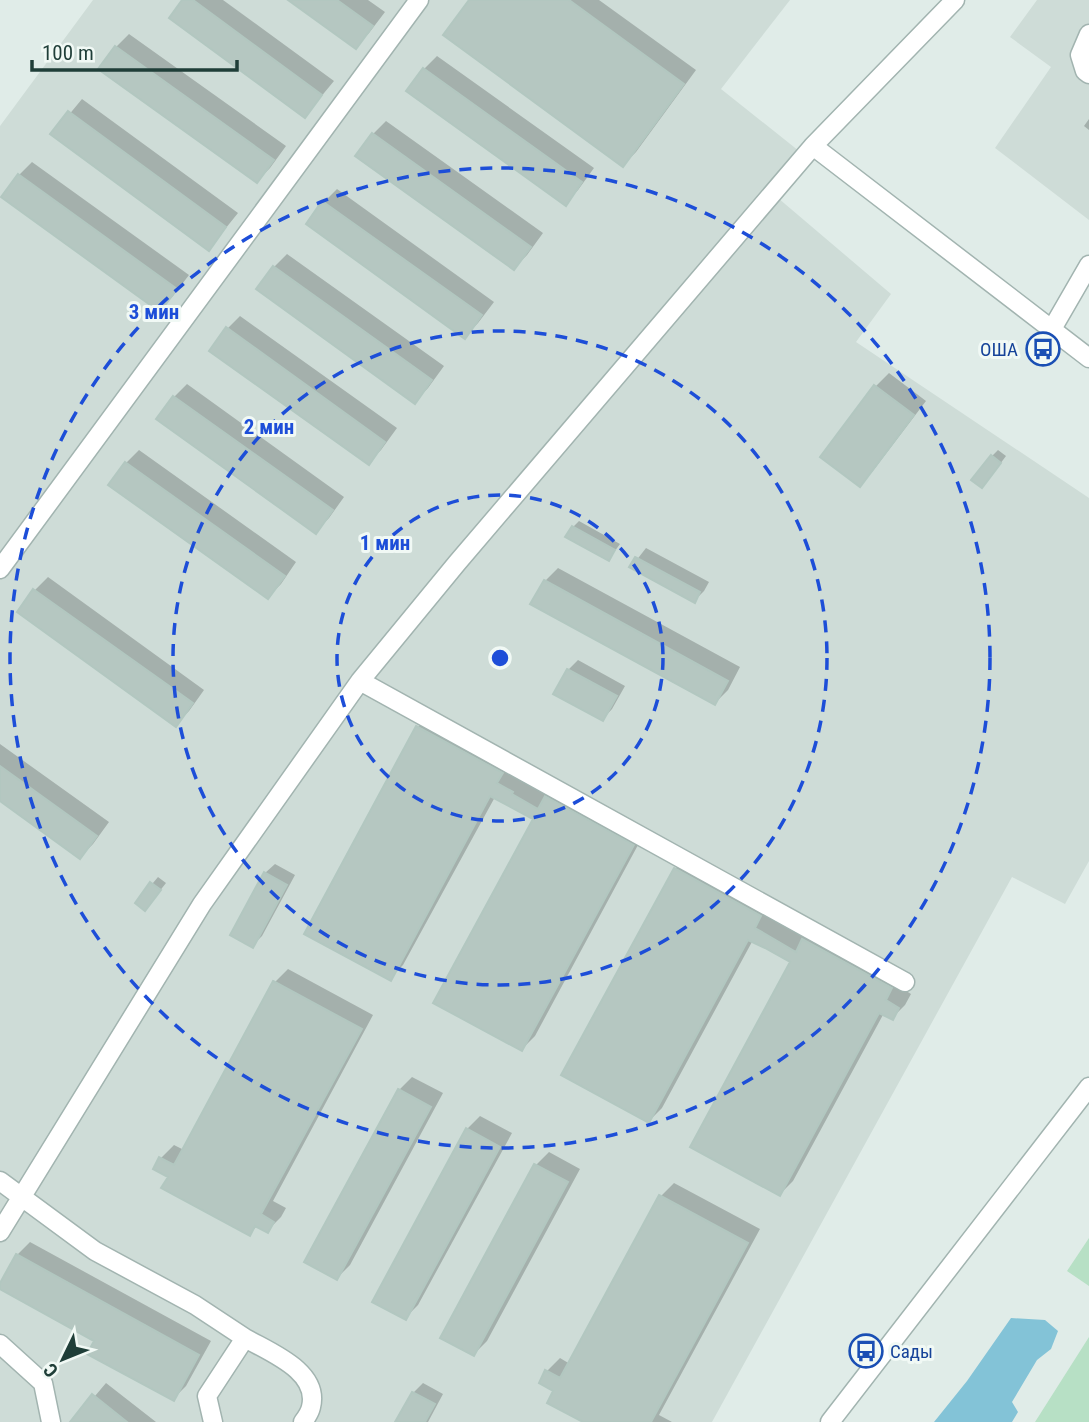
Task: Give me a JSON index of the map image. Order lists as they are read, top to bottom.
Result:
{
  "places": {
    "bus stop": ["ОША", "Сады"]
  },
  "scale_bar": "100 m",
  "north": "bottom left",
  "rings": ["3 мин", "2 мин", "1 мин"]
}
